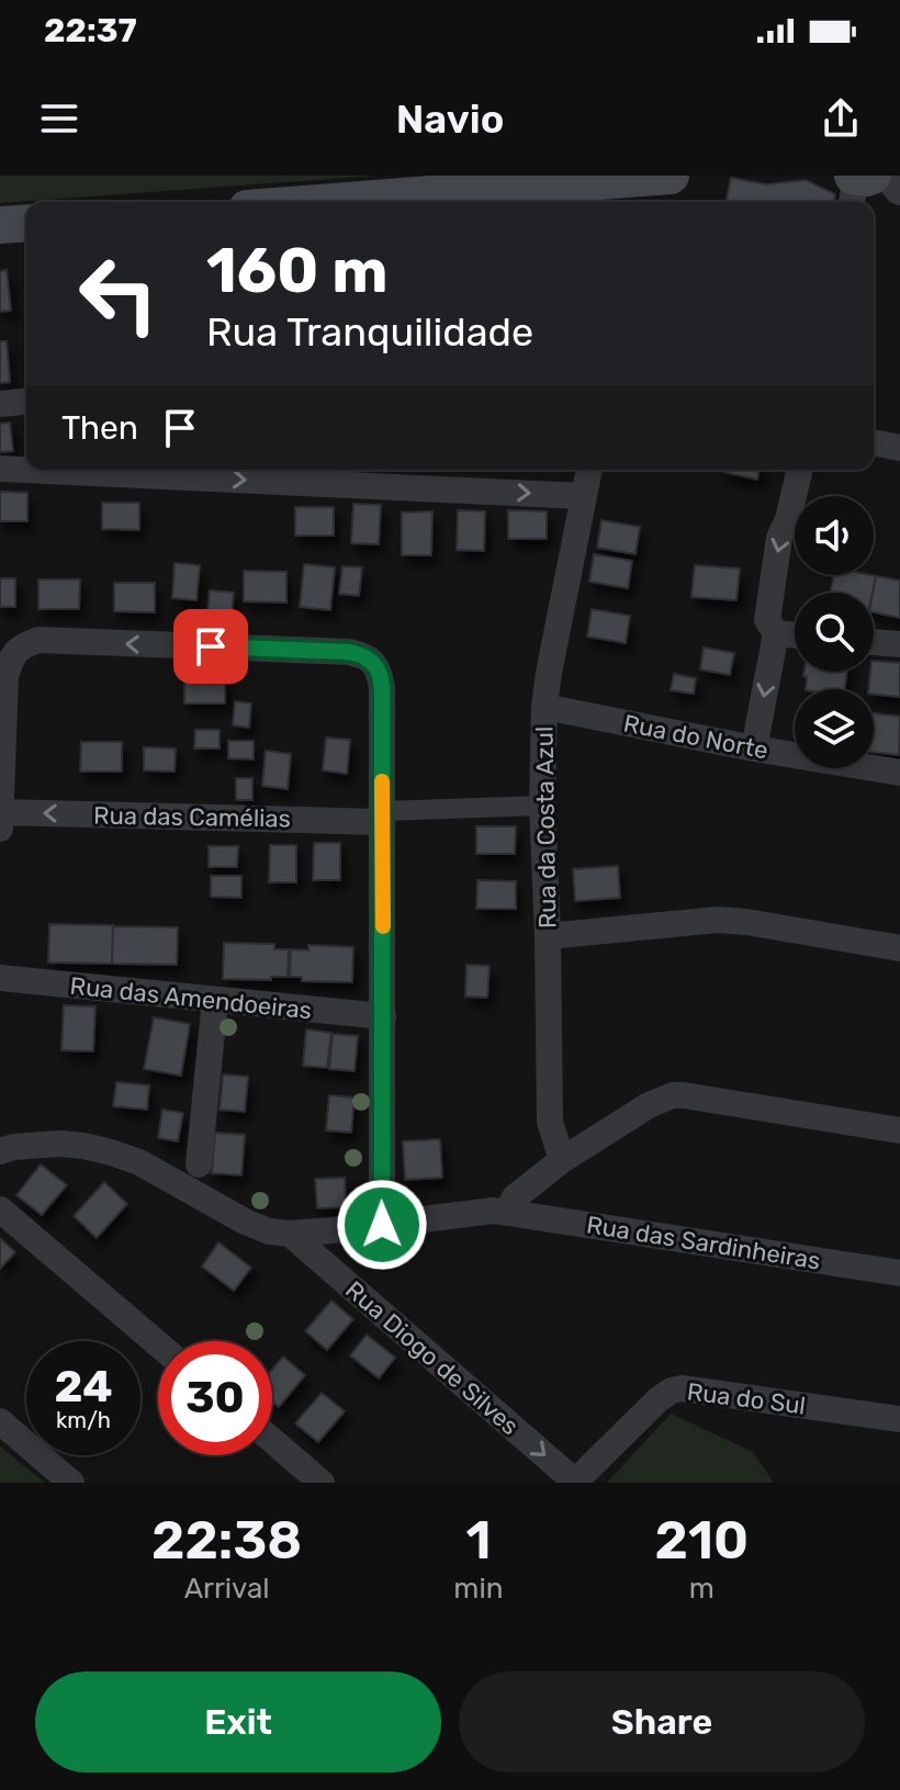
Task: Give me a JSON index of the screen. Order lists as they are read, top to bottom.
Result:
{
  "streets": {
    "street": [
      "Rua do Norte",
      "Rua das Camélias",
      "Rua da Costa Azul",
      "Rua das Amendoeiras",
      "Rua das Sardinheiras",
      "Rua Diogo de Silves",
      "Rua do Sul"
    ]
  },
  "crossings": [
    ["Rua do Norte", "Rua da Costa Azul"],
    ["Rua das Sardinheiras", "Rua Diogo de Silves"],
    ["Rua Diogo de Silves", "Rua do Sul"]
  ],
  "one_way": ["Rua das Camélias", "Rua Diogo de Silves"],
  "page": {
    "status": "22:37",
    "header": "Navio",
    "turn": ["160 m", "Rua Tranquilidade"],
    "then": "Then",
    "speed": "24 km/h",
    "limit": "30",
    "eta": [
      "22:38",
      "Arrival",
      "1",
      "min",
      "210",
      "m"
    ],
    "buttons": ["Exit", "Share"]
  }
}
